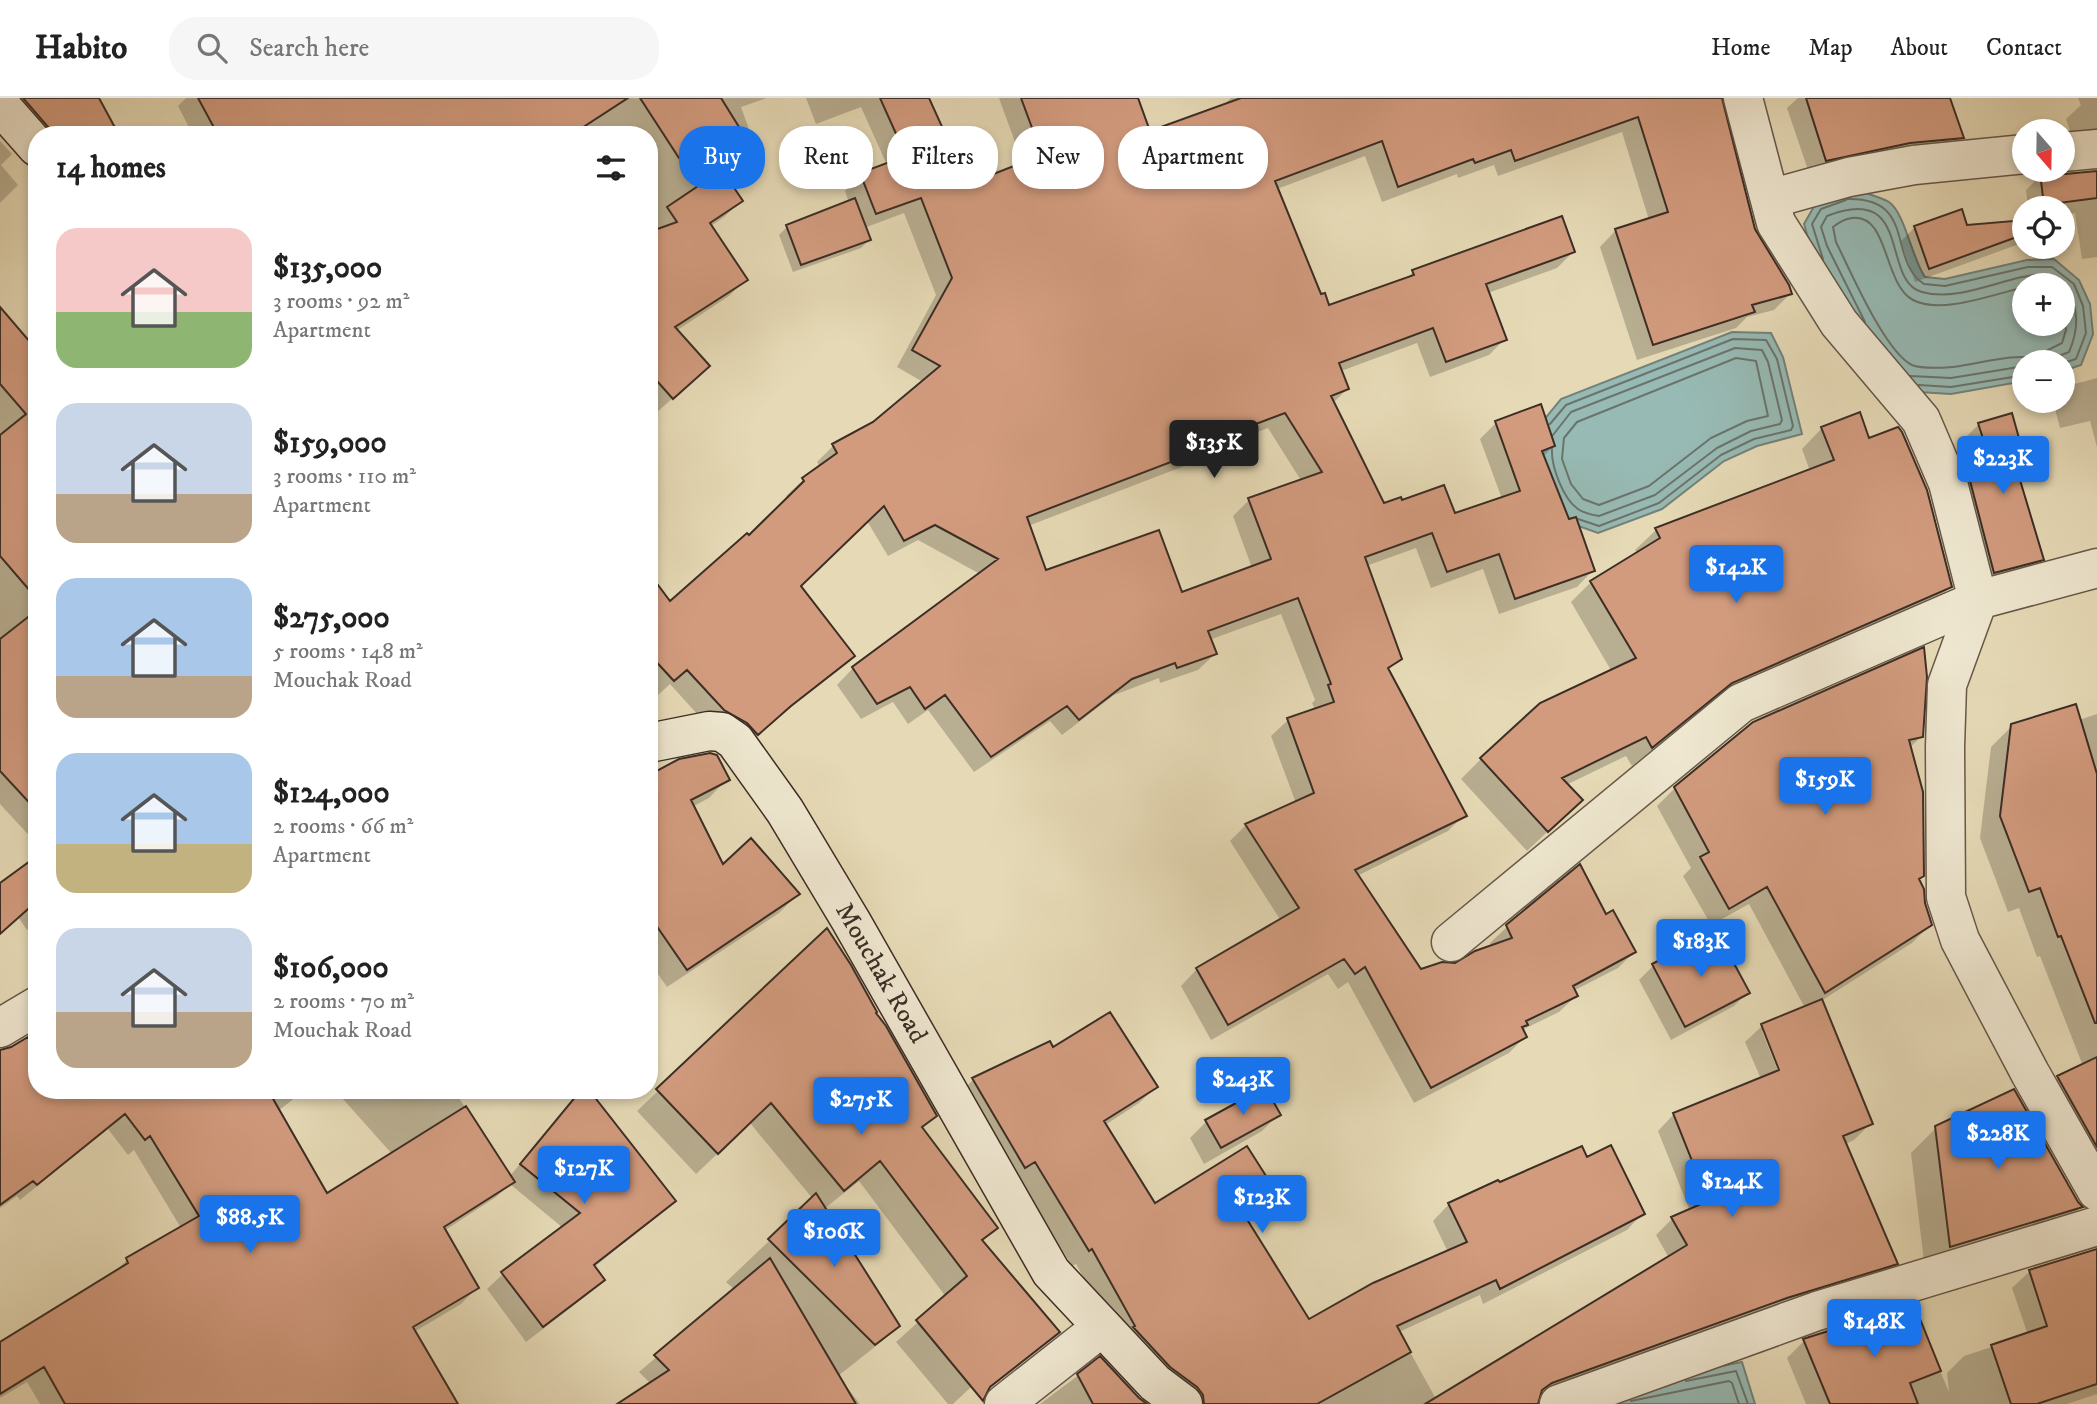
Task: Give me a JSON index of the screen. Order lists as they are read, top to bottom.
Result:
{
  "streets": {
    "street": ["Mouchak Road"]
  },
  "north": "bottom",
  "page": {
    "header": "Habito",
    "search": "Search here",
    "nav": [
      "Home",
      "Map",
      "About",
      "Contact"
    ],
    "map_buttons": ["+", "−"],
    "chip": [
      "Buy",
      "Rent",
      "Filters",
      "New",
      "Apartment"
    ],
    "heading": "14 homes",
    "list": [
      {
        "name": "$135,000",
        "note": "3 rooms · 92 m² · Apartment"
      },
      {
        "name": "$159,000",
        "note": "3 rooms · 110 m² · Apartment"
      },
      {
        "name": "$275,000",
        "note": "5 rooms · 148 m² · Mouchak Road"
      },
      {
        "name": "$124,000",
        "note": "2 rooms · 66 m² · Apartment"
      },
      {
        "name": "$106,000",
        "note": "2 rooms · 70 m² · Mouchak Road"
      }
    ],
    "price": [
      "$135K",
      "$223K",
      "$142K",
      "$159K",
      "$183K",
      "$243K",
      "$275K",
      "$228K",
      "$127K",
      "$124K",
      "$123K",
      "$88.5K",
      "$106K",
      "$148K"
    ]
  }
}
